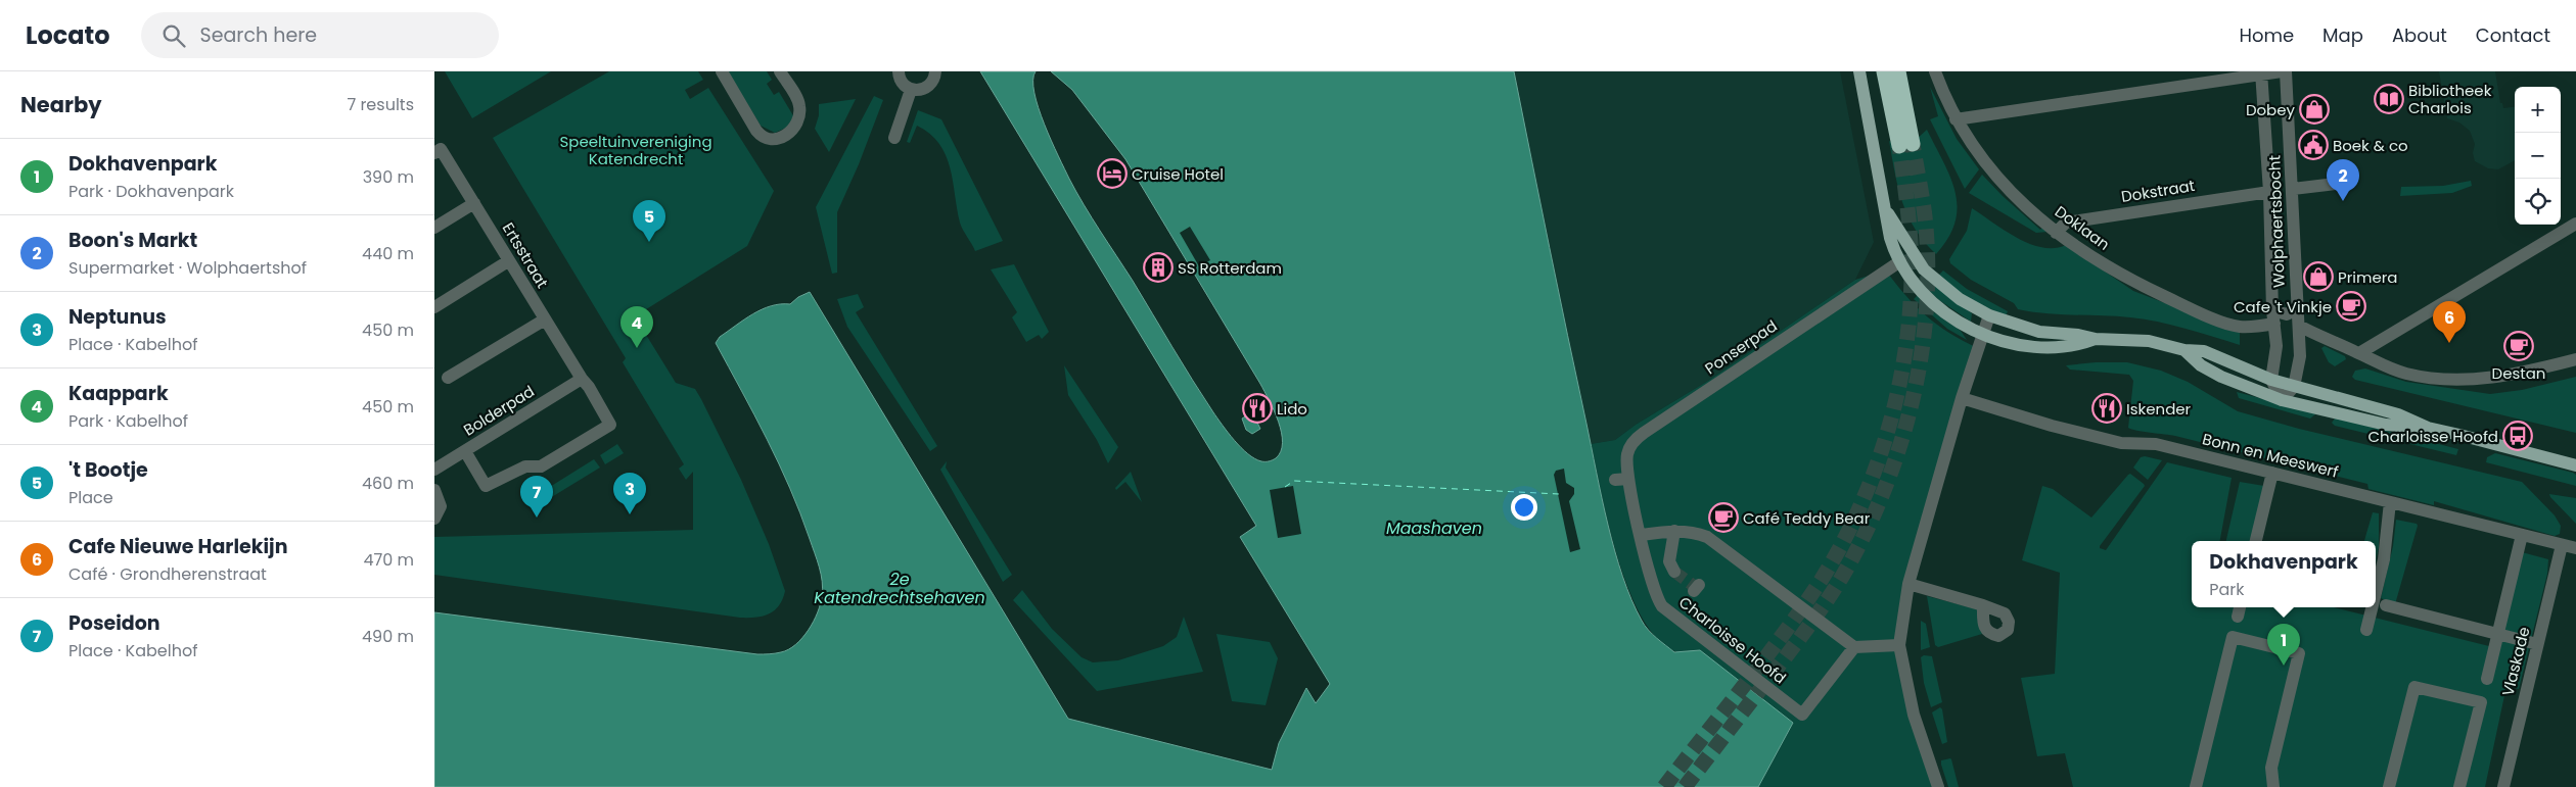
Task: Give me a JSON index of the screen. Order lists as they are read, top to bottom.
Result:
{
  "streets": {
    "street": [
      "Dokstraat",
      "Wolphaertsbocht",
      "Doklaan",
      "Ertsstraat",
      "Ponserpad",
      "Bolderpad",
      "Bonn en Meeswerf",
      "Charloisse Hoofd",
      "Vlaskade"
    ]
  },
  "crossings": [
    ["Dokstraat", "Wolphaertsbocht"],
    ["Dokstraat", "Doklaan"],
    ["Wolphaertsbocht", "Doklaan"],
    ["Ertsstraat", "Bolderpad"],
    ["Ponserpad", "Charloisse Hoofd"],
    ["Bonn en Meeswerf", "Vlaskade"]
  ],
  "water": ["Maashaven", "2e Katendrechtsehaven"],
  "parks": ["Speeltuinvereniging Katendrecht"],
  "places": {
    "library": ["Bibliotheek Charlois"],
    "shop": ["Dobey", "Primera"],
    "public building": ["Boek & co"],
    "hotel": ["Cruise Hotel"],
    "building": ["SS Rotterdam"],
    "cafe": ["Cafe 't Vinkje", "Destan", "Café Teddy Bear"],
    "restaurant": ["Lido", "Iskender"],
    "bus stop": ["Charloisse Hoofd"]
  },
  "page": {
    "header": "Locato",
    "search": "Search here",
    "nav": [
      "Home",
      "Map",
      "About",
      "Contact"
    ],
    "heading": ["Nearby", "7 results"],
    "map_buttons": ["+", "−"],
    "list": [
      {
        "mark": "1",
        "name": "Dokhavenpark",
        "note": "Park · Dokhavenpark",
        "value": "390 m"
      },
      {
        "mark": "2",
        "name": "Boon's Markt",
        "note": "Supermarket · Wolphaertshof",
        "value": "440 m"
      },
      {
        "mark": "3",
        "name": "Neptunus",
        "note": "Place · Kabelhof",
        "value": "450 m"
      },
      {
        "mark": "4",
        "name": "Kaappark",
        "note": "Park · Kabelhof",
        "value": "450 m"
      },
      {
        "mark": "5",
        "name": "'t Bootje",
        "note": "Place",
        "value": "460 m"
      },
      {
        "mark": "6",
        "name": "Cafe Nieuwe Harlekijn",
        "note": "Café · Grondherenstraat",
        "value": "470 m"
      },
      {
        "mark": "7",
        "name": "Poseidon",
        "note": "Place · Kabelhof",
        "value": "490 m"
      }
    ],
    "pins": [
      "2",
      "5",
      "6",
      "4",
      "3",
      "7",
      "1"
    ],
    "popup": ["Dokhavenpark", "Park"]
  }
}
